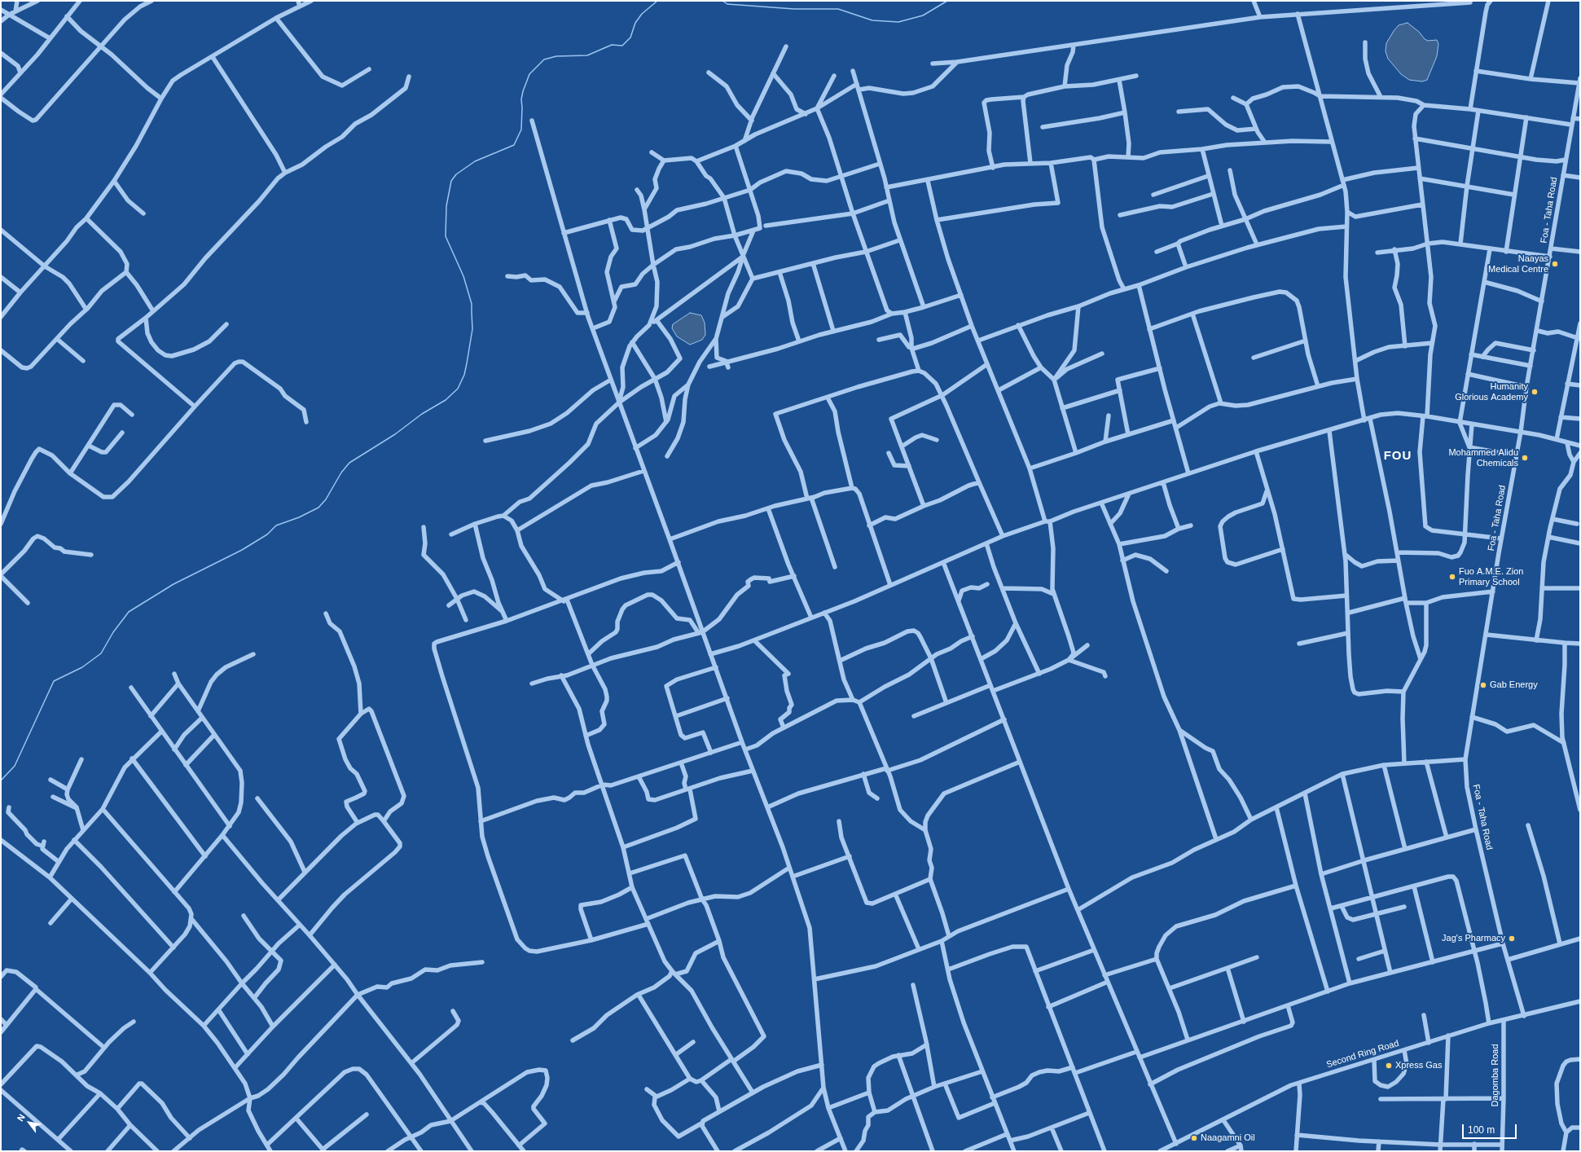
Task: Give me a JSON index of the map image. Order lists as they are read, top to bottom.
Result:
{
  "streets": {
    "street": ["Foa - Taha Road", "Second Ring Road", "Dagomba Road"]
  },
  "crossings": [
    ["Foa - Taha Road", "Second Ring Road"],
    ["Second Ring Road", "Dagomba Road"]
  ],
  "districts": ["FOU"],
  "places": [
    "Naayas Medical Centre",
    "Humanity Glorious Academy",
    "Mohammed Alidu Chemicals",
    "Fuo A.M.E. Zion Primary School",
    "Gab Energy",
    "Jag's Pharmacy",
    "Xpress Gas",
    "Naagamni Oil"
  ],
  "scale_bar": "100 m",
  "north": "top left"
}
